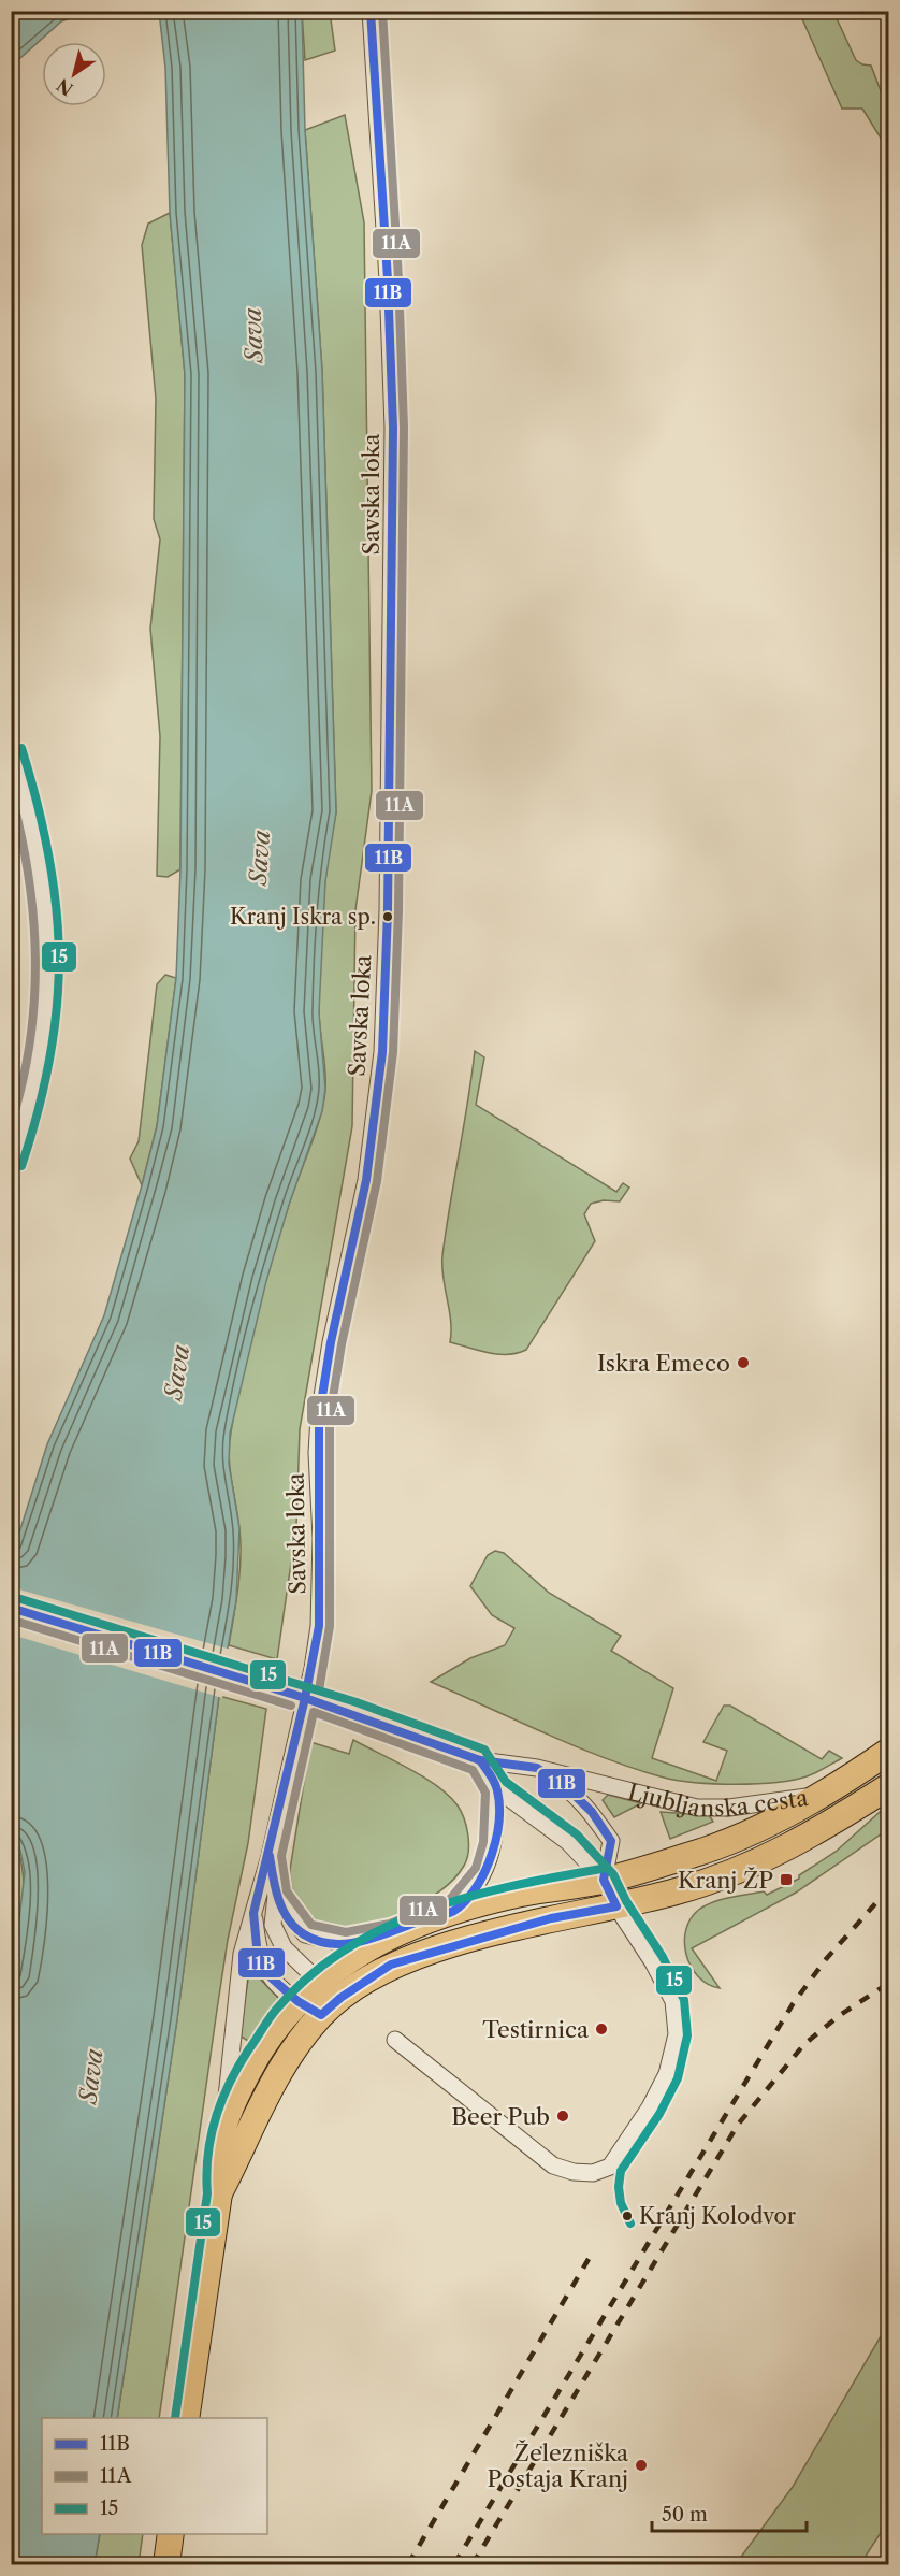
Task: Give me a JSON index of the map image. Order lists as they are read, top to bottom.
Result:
{
  "streets": {
    "main road": ["Ljubljanska cesta"],
    "street": ["Savska loka"]
  },
  "water": ["Sava"],
  "places": {
    "other": [
      "Kranj Iskra sp.",
      "Iskra Emeco",
      "Testirnica",
      "Beer Pub",
      "Kranj Kolodvor",
      "Železniška Postaja Kranj"
    ],
    "transit": ["Kranj ŽP"]
  },
  "lines": ["transit line 11B", "transit line 11A", "transit line 15"],
  "legend": ["11B", "11A", "15"],
  "scale_bar": "50 m",
  "north": "bottom left"
}
